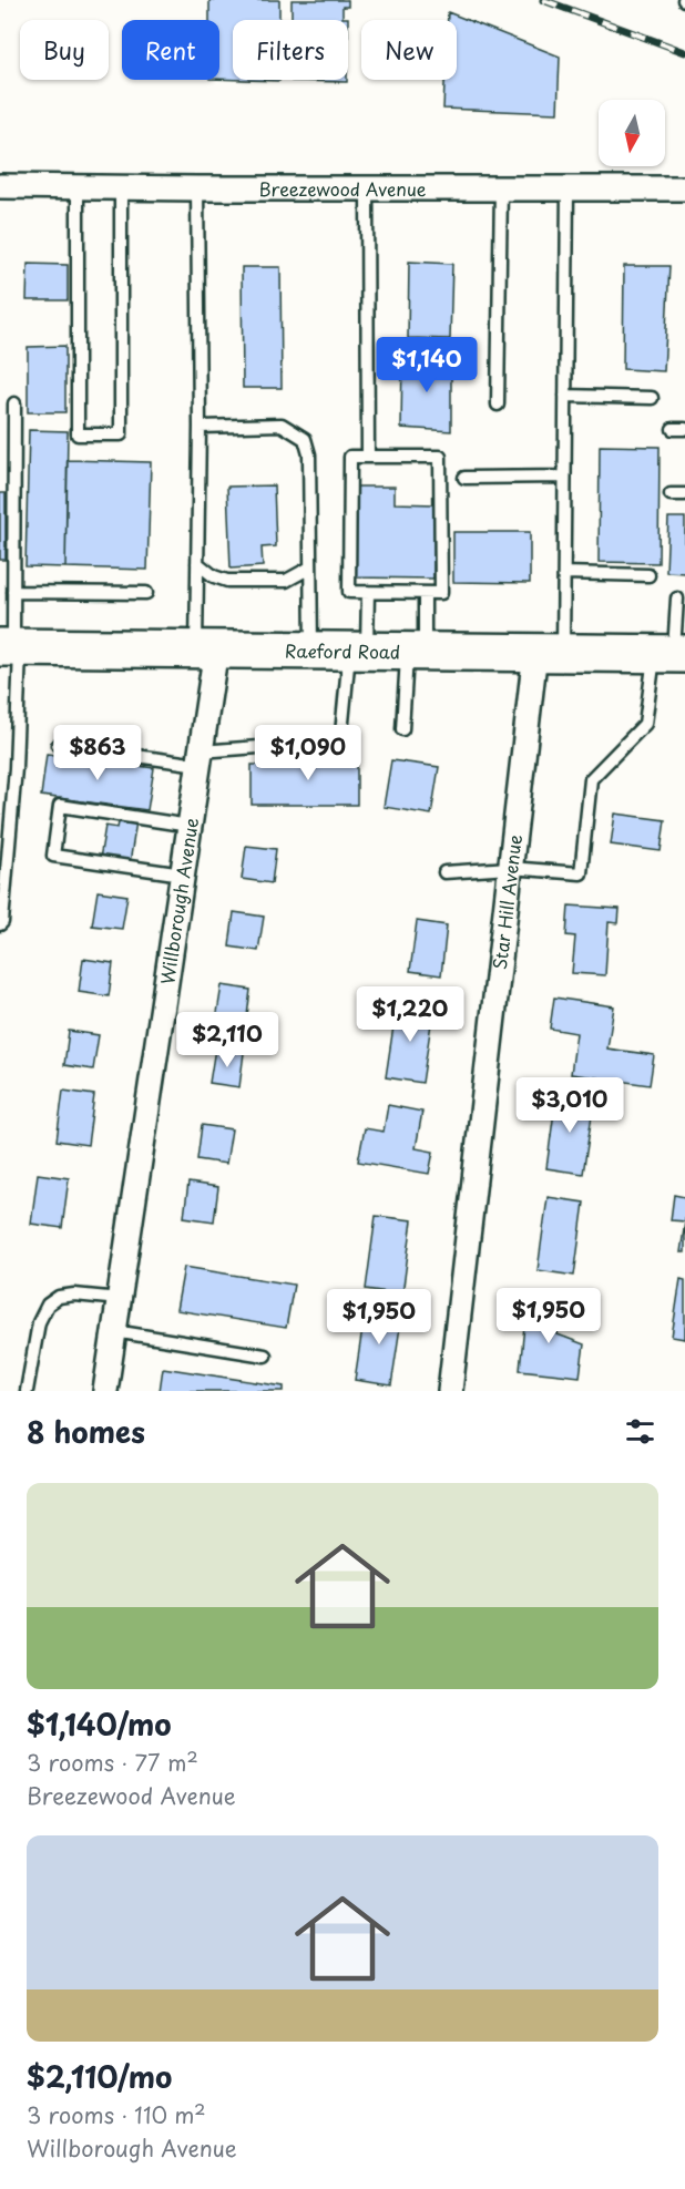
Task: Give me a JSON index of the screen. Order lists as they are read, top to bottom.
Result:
{
  "streets": {
    "main road": ["Raeford Road"],
    "street": ["Breezewood Avenue", "Willborough Avenue", "Star Hill Avenue"]
  },
  "crossings": [
    ["Raeford Road", "Willborough Avenue"],
    ["Raeford Road", "Star Hill Avenue"]
  ],
  "north": "bottom",
  "page": {
    "chip": [
      "Buy",
      "Rent",
      "Filters",
      "New"
    ],
    "price": [
      "$1,140",
      "$863",
      "$1,090",
      "$1,220",
      "$2,110",
      "$3,010",
      "$1,950",
      "$1,950"
    ],
    "heading": "8 homes",
    "list": [
      {
        "name": "$1,140/mo",
        "note": "3 rooms · 77 m² · Breezewood Avenue"
      },
      {
        "name": "$2,110/mo",
        "note": "3 rooms · 110 m² · Willborough Avenue"
      }
    ]
  }
}
